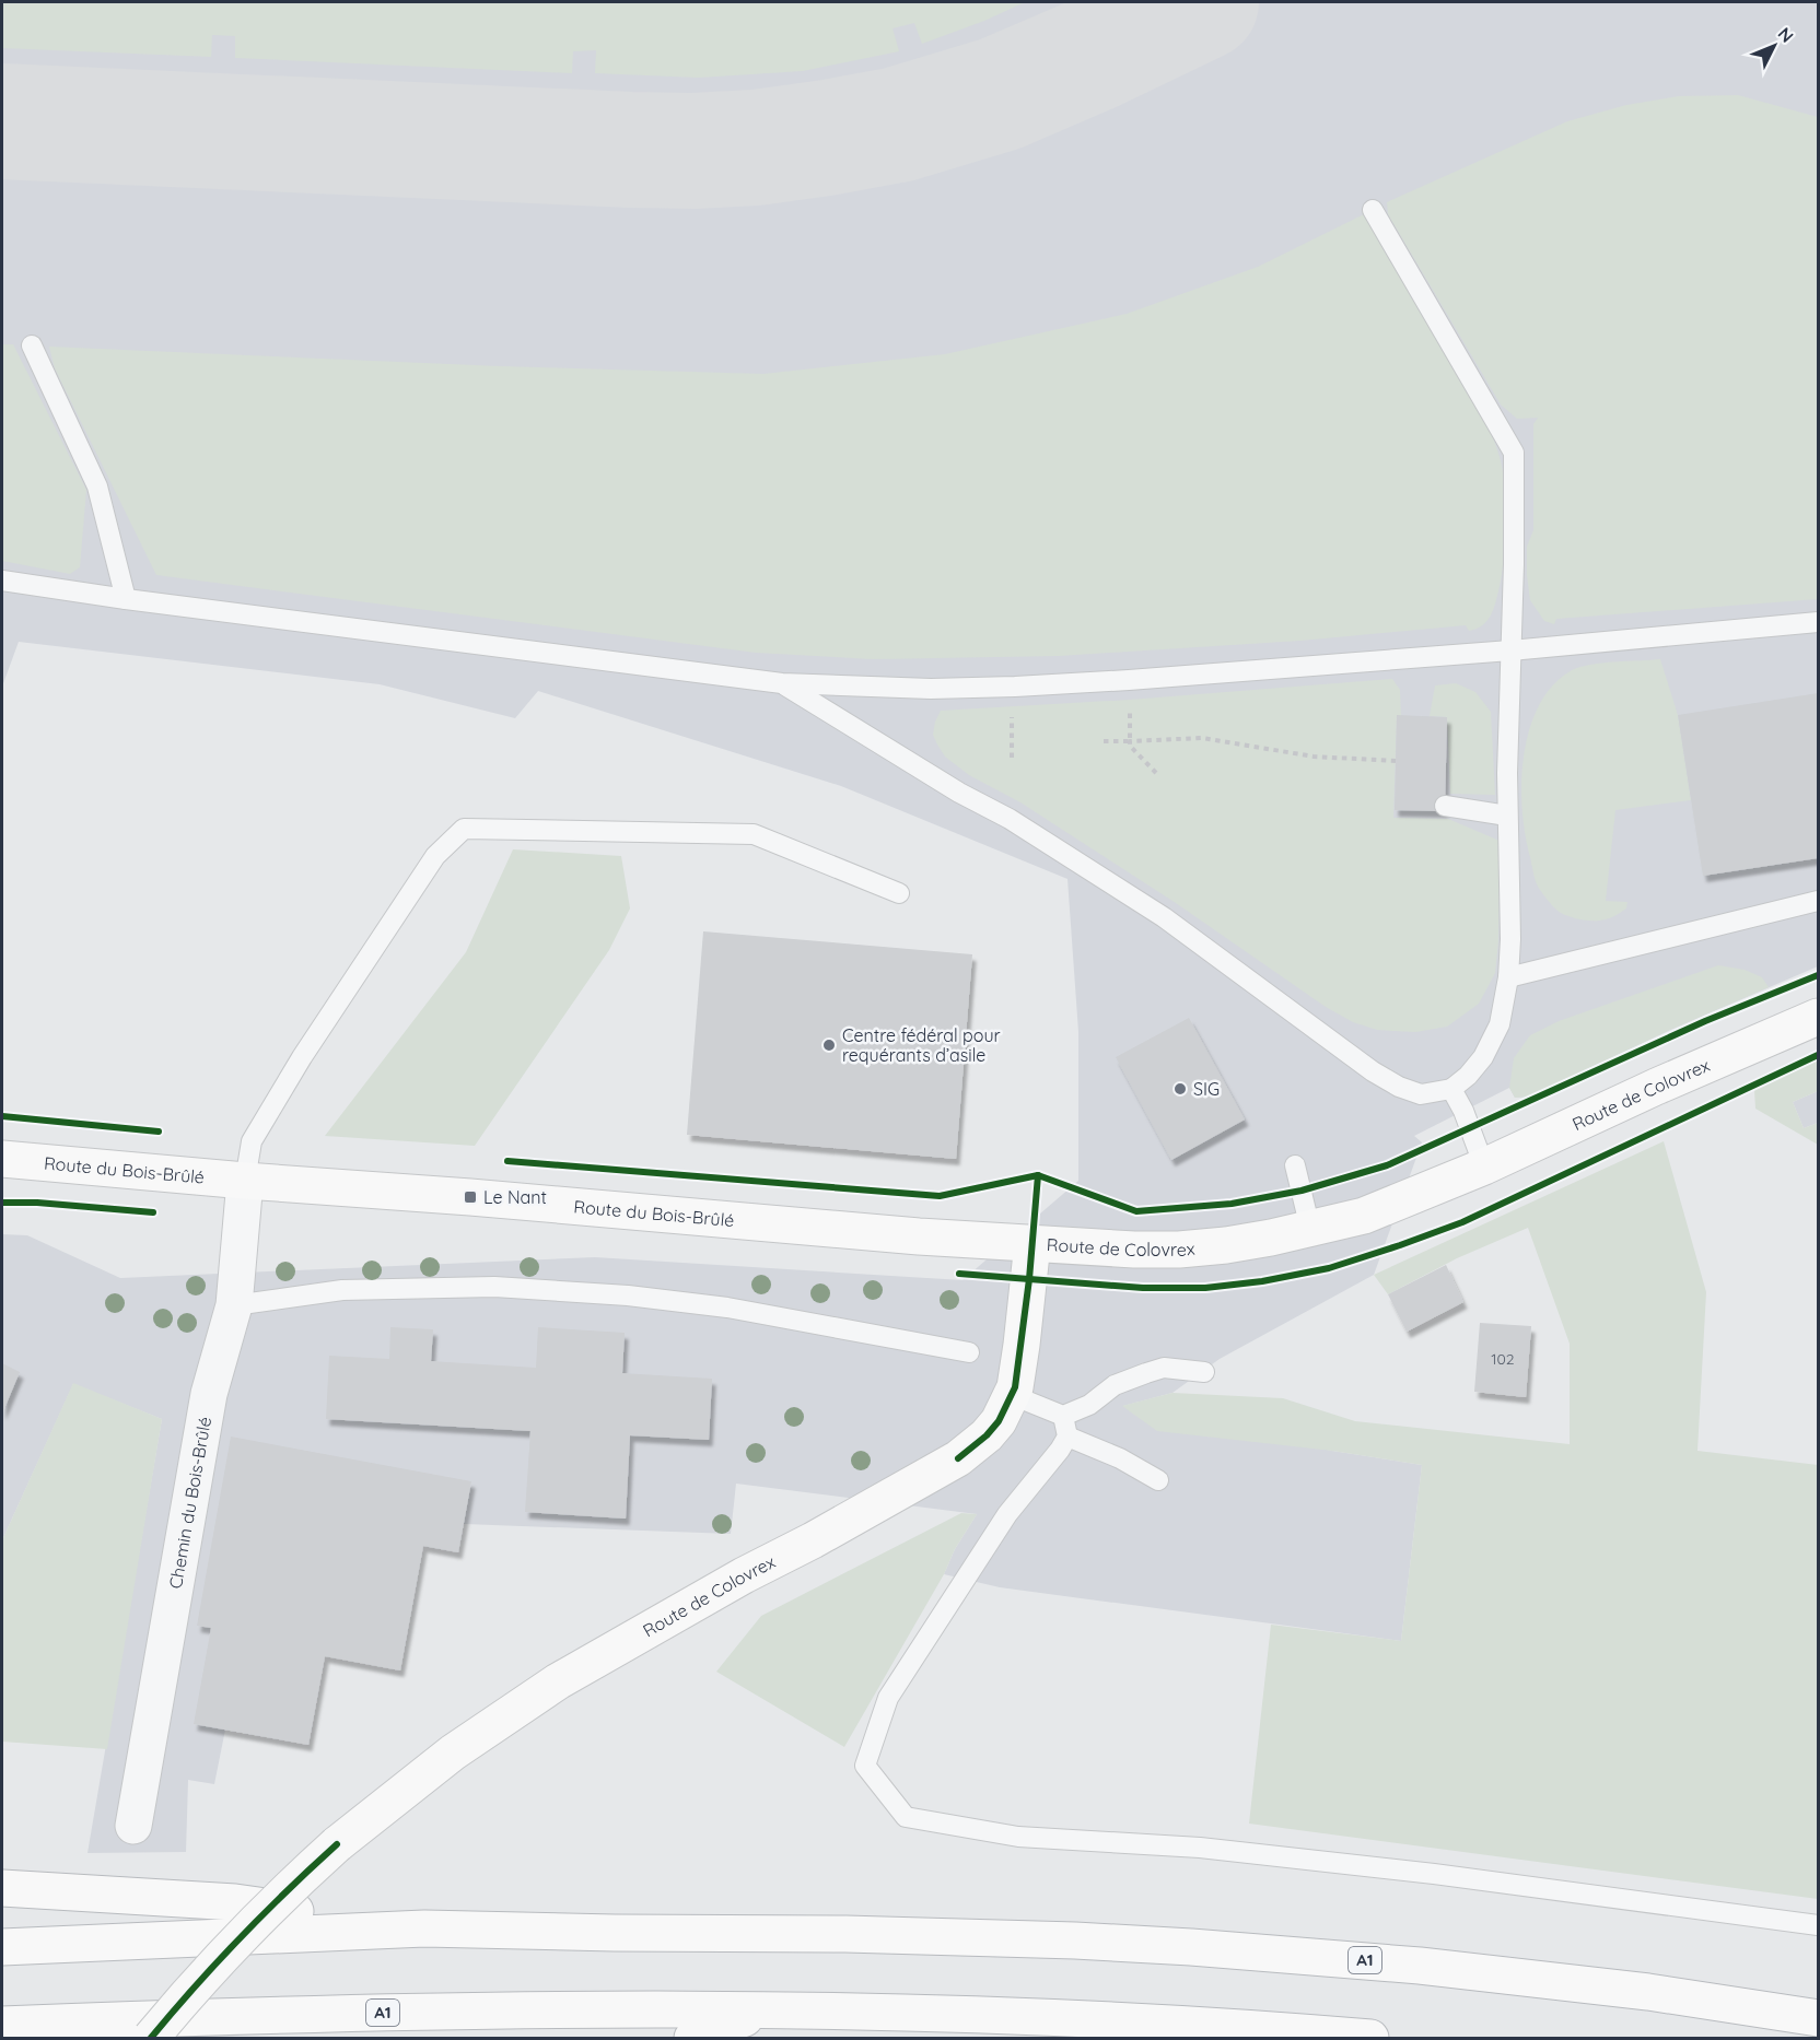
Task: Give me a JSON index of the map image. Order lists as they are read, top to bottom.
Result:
{
  "streets": {
    "main road": ["Route de Colovrex", "Route du Bois-Brûlé", "A1"],
    "street": ["Chemin du Bois-Brûlé"]
  },
  "crossings": [
    ["Route de Colovrex", "Route du Bois-Brûlé"],
    ["Route du Bois-Brûlé", "Chemin du Bois-Brûlé"]
  ],
  "places": {
    "other": ["Centre fédéral pour requérants d’asile", "SIG"],
    "transit": ["Le Nant"]
  },
  "house_numbers": ["102"],
  "north": "top right"
}
